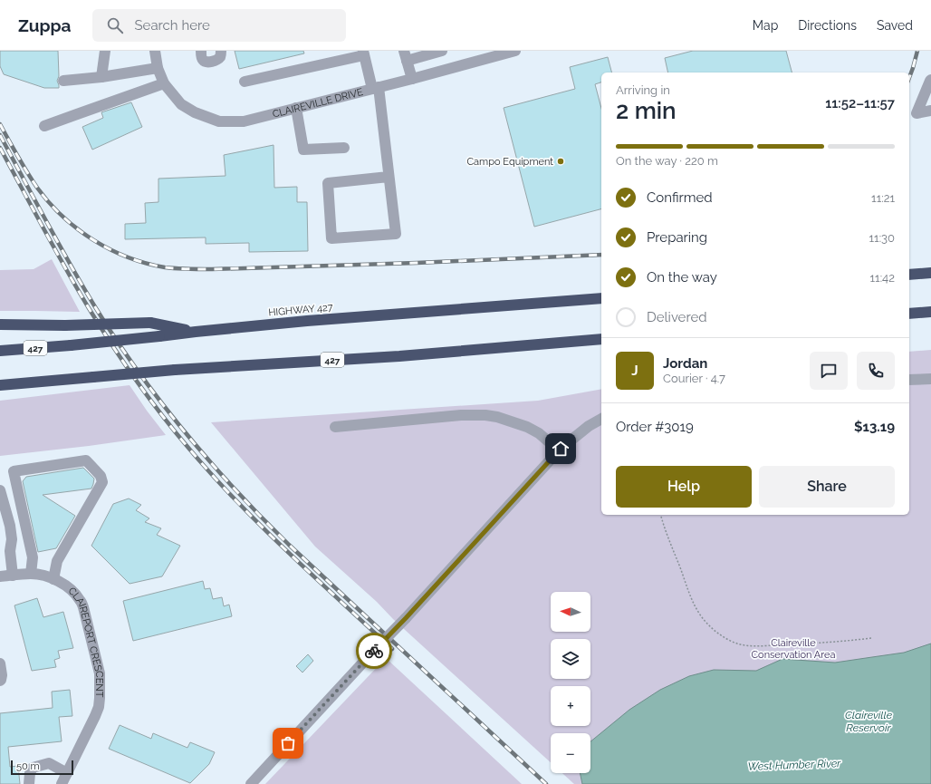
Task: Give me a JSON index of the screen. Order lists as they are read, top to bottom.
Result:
{
  "streets": {
    "highway": ["HIGHWAY 427", "427"],
    "street": ["CLAIREVILLE DRIVE", "CLAIREPORT CRESCENT"]
  },
  "water": ["Claireville Reservoir", "West Humber River"],
  "parks": ["Claireville Conservation Area"],
  "places": ["Campo Equipment"],
  "scale_bar": "50 m",
  "north": "left",
  "page": {
    "header": "Zuppa",
    "search": "Search here",
    "nav": ["Map", "Directions", "Saved"],
    "heading": ["2 min", "Arriving in", "11:52–11:57"],
    "panel": [
      "Jordan",
      "Courier · 4.7",
      "Order #3019",
      "$13.19"
    ],
    "bar": "On the way · 220 m",
    "list": [
      ["Confirmed", "11:21"],
      ["Preparing", "11:30"],
      ["On the way", "11:42"],
      "Delivered"
    ],
    "round": "J",
    "buttons": ["Help", "Share"],
    "map_buttons": ["+", "−"],
    "scale": "50 m"
  }
}
